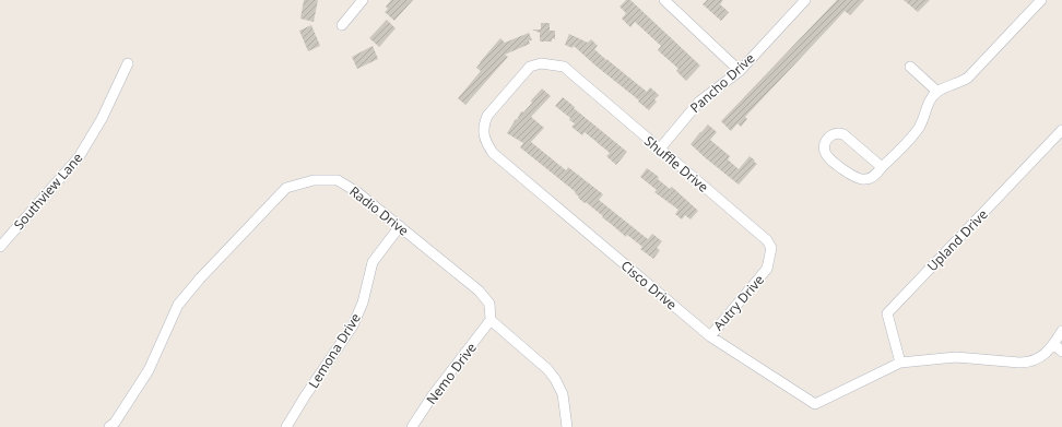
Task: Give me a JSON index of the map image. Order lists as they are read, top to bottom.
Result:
{
  "streets": {
    "street": [
      "Pancho Drive",
      "Shuffle Drive",
      "Southview Lane",
      "Radio Drive",
      "Upland Drive",
      "Cisco Drive",
      "Autry Drive",
      "Lemona Drive",
      "Nemo Drive"
    ]
  },
  "crossings": [
    ["Pancho Drive", "Shuffle Drive"],
    ["Shuffle Drive", "Cisco Drive"],
    ["Shuffle Drive", "Autry Drive"],
    ["Radio Drive", "Lemona Drive"],
    ["Radio Drive", "Nemo Drive"],
    ["Upland Drive", "Cisco Drive"],
    ["Cisco Drive", "Autry Drive"]
  ]
}
